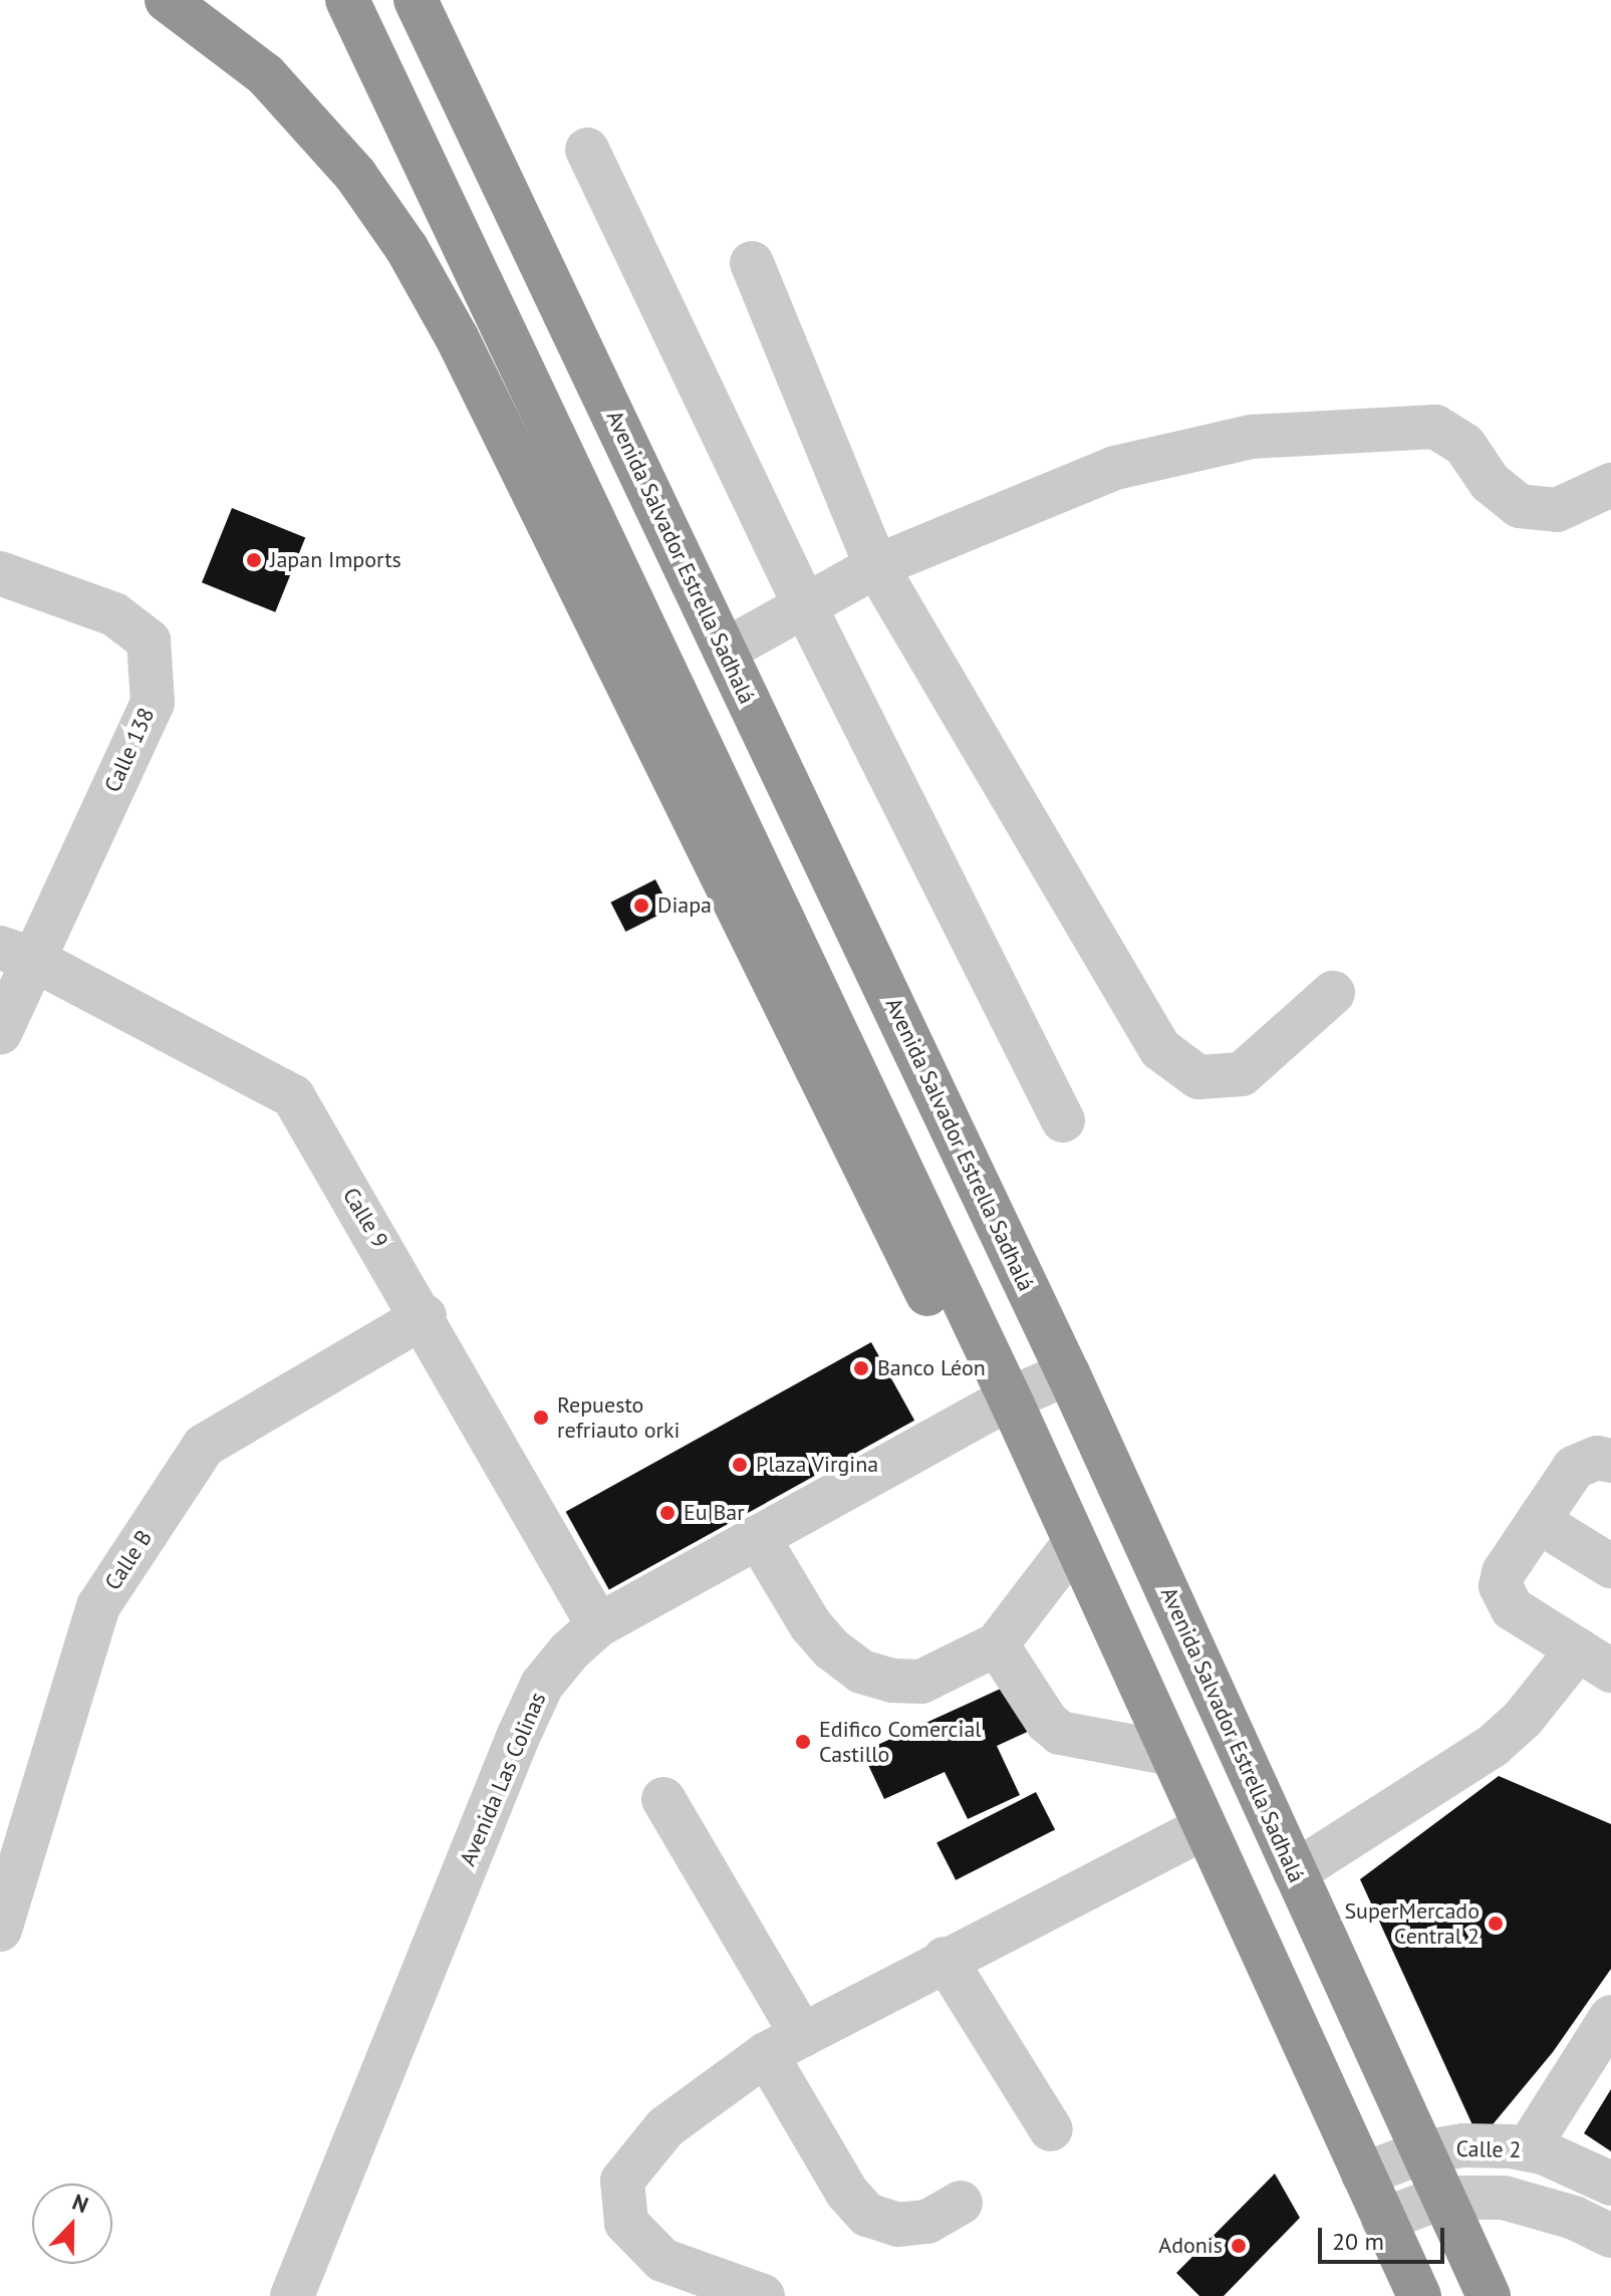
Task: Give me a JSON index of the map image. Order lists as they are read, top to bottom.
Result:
{
  "streets": {
    "highway": ["Avenida Salvador Estrella Sadhalá"],
    "street": [
      "Calle 138",
      "Calle 9",
      "Calle B",
      "Avenida Las Colinas",
      "Calle 2"
    ]
  },
  "crossings": [
    ["Avenida Salvador Estrella Sadhalá", "Avenida Las Colinas"],
    ["Avenida Salvador Estrella Sadhalá", "Calle 2"],
    ["Calle 138", "Calle 9"],
    ["Calle 9", "Calle B"],
    ["Calle 9", "Avenida Las Colinas"]
  ],
  "places": [
    "Japan Imports",
    "Diapa",
    "Banco Léon",
    "Repuesto refriauto orki",
    "Plaza Virgina",
    "Eu Bar",
    "Edifico Comercial Castillo",
    "SuperMercado Central 2",
    "Adonis"
  ],
  "scale_bar": "20 m",
  "north": "top"
}
